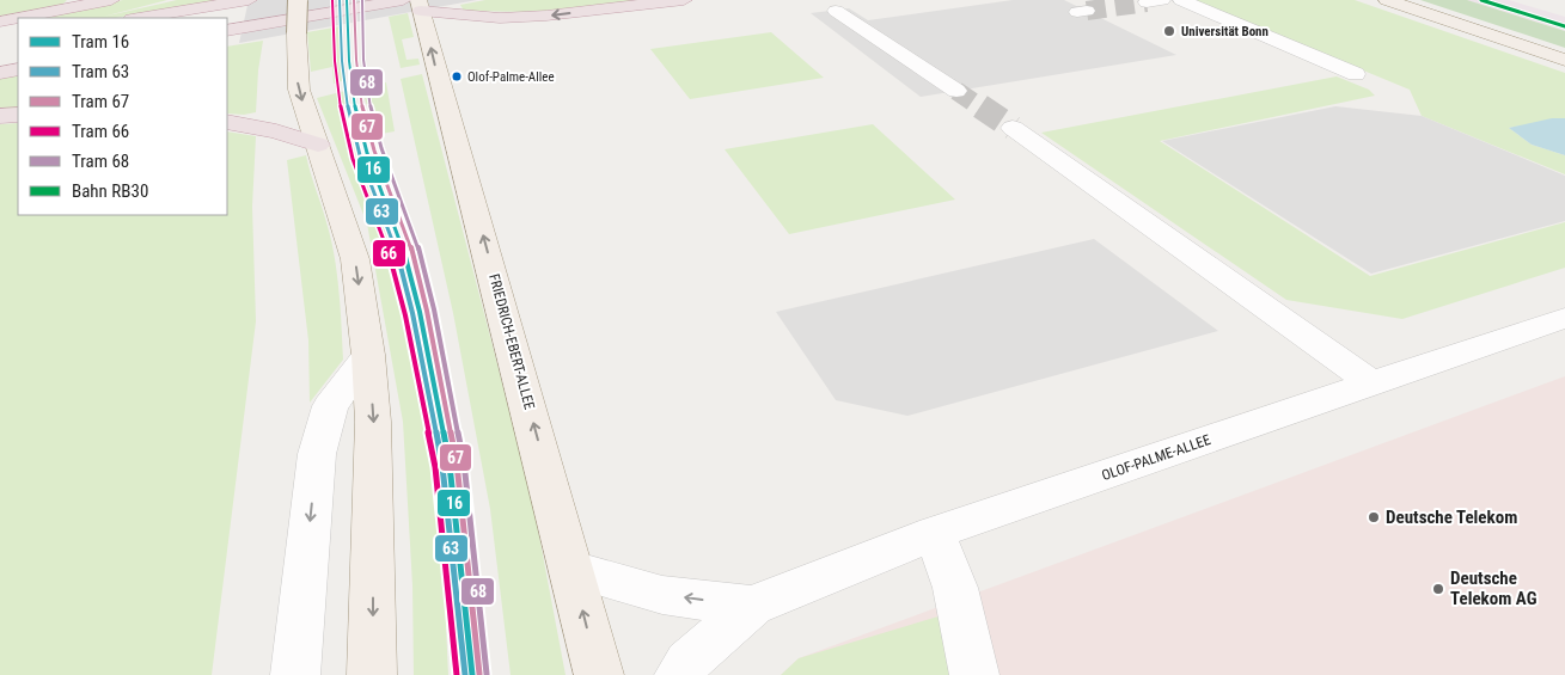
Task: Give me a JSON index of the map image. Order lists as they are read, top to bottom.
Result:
{
  "streets": {
    "main road": ["FRIEDRICH-EBERT-ALLEE"],
    "street": ["OLOF-PALME-ALLEE"]
  },
  "crossings": [
    ["FRIEDRICH-EBERT-ALLEE", "OLOF-PALME-ALLEE"]
  ],
  "places": [
    "Universität Bonn",
    "Olof-Palme-Allee",
    "Deutsche Telekom",
    "Deutsche Telekom AG"
  ],
  "lines": [
    "tram line 16",
    "tram line 63",
    "tram line 67",
    "tram line 66",
    "tram line 68",
    "rail line RB30"
  ],
  "legend": [
    "Tram 16",
    "Tram 63",
    "Tram 67",
    "Tram 66",
    "Tram 68",
    "Bahn RB30"
  ]
}
